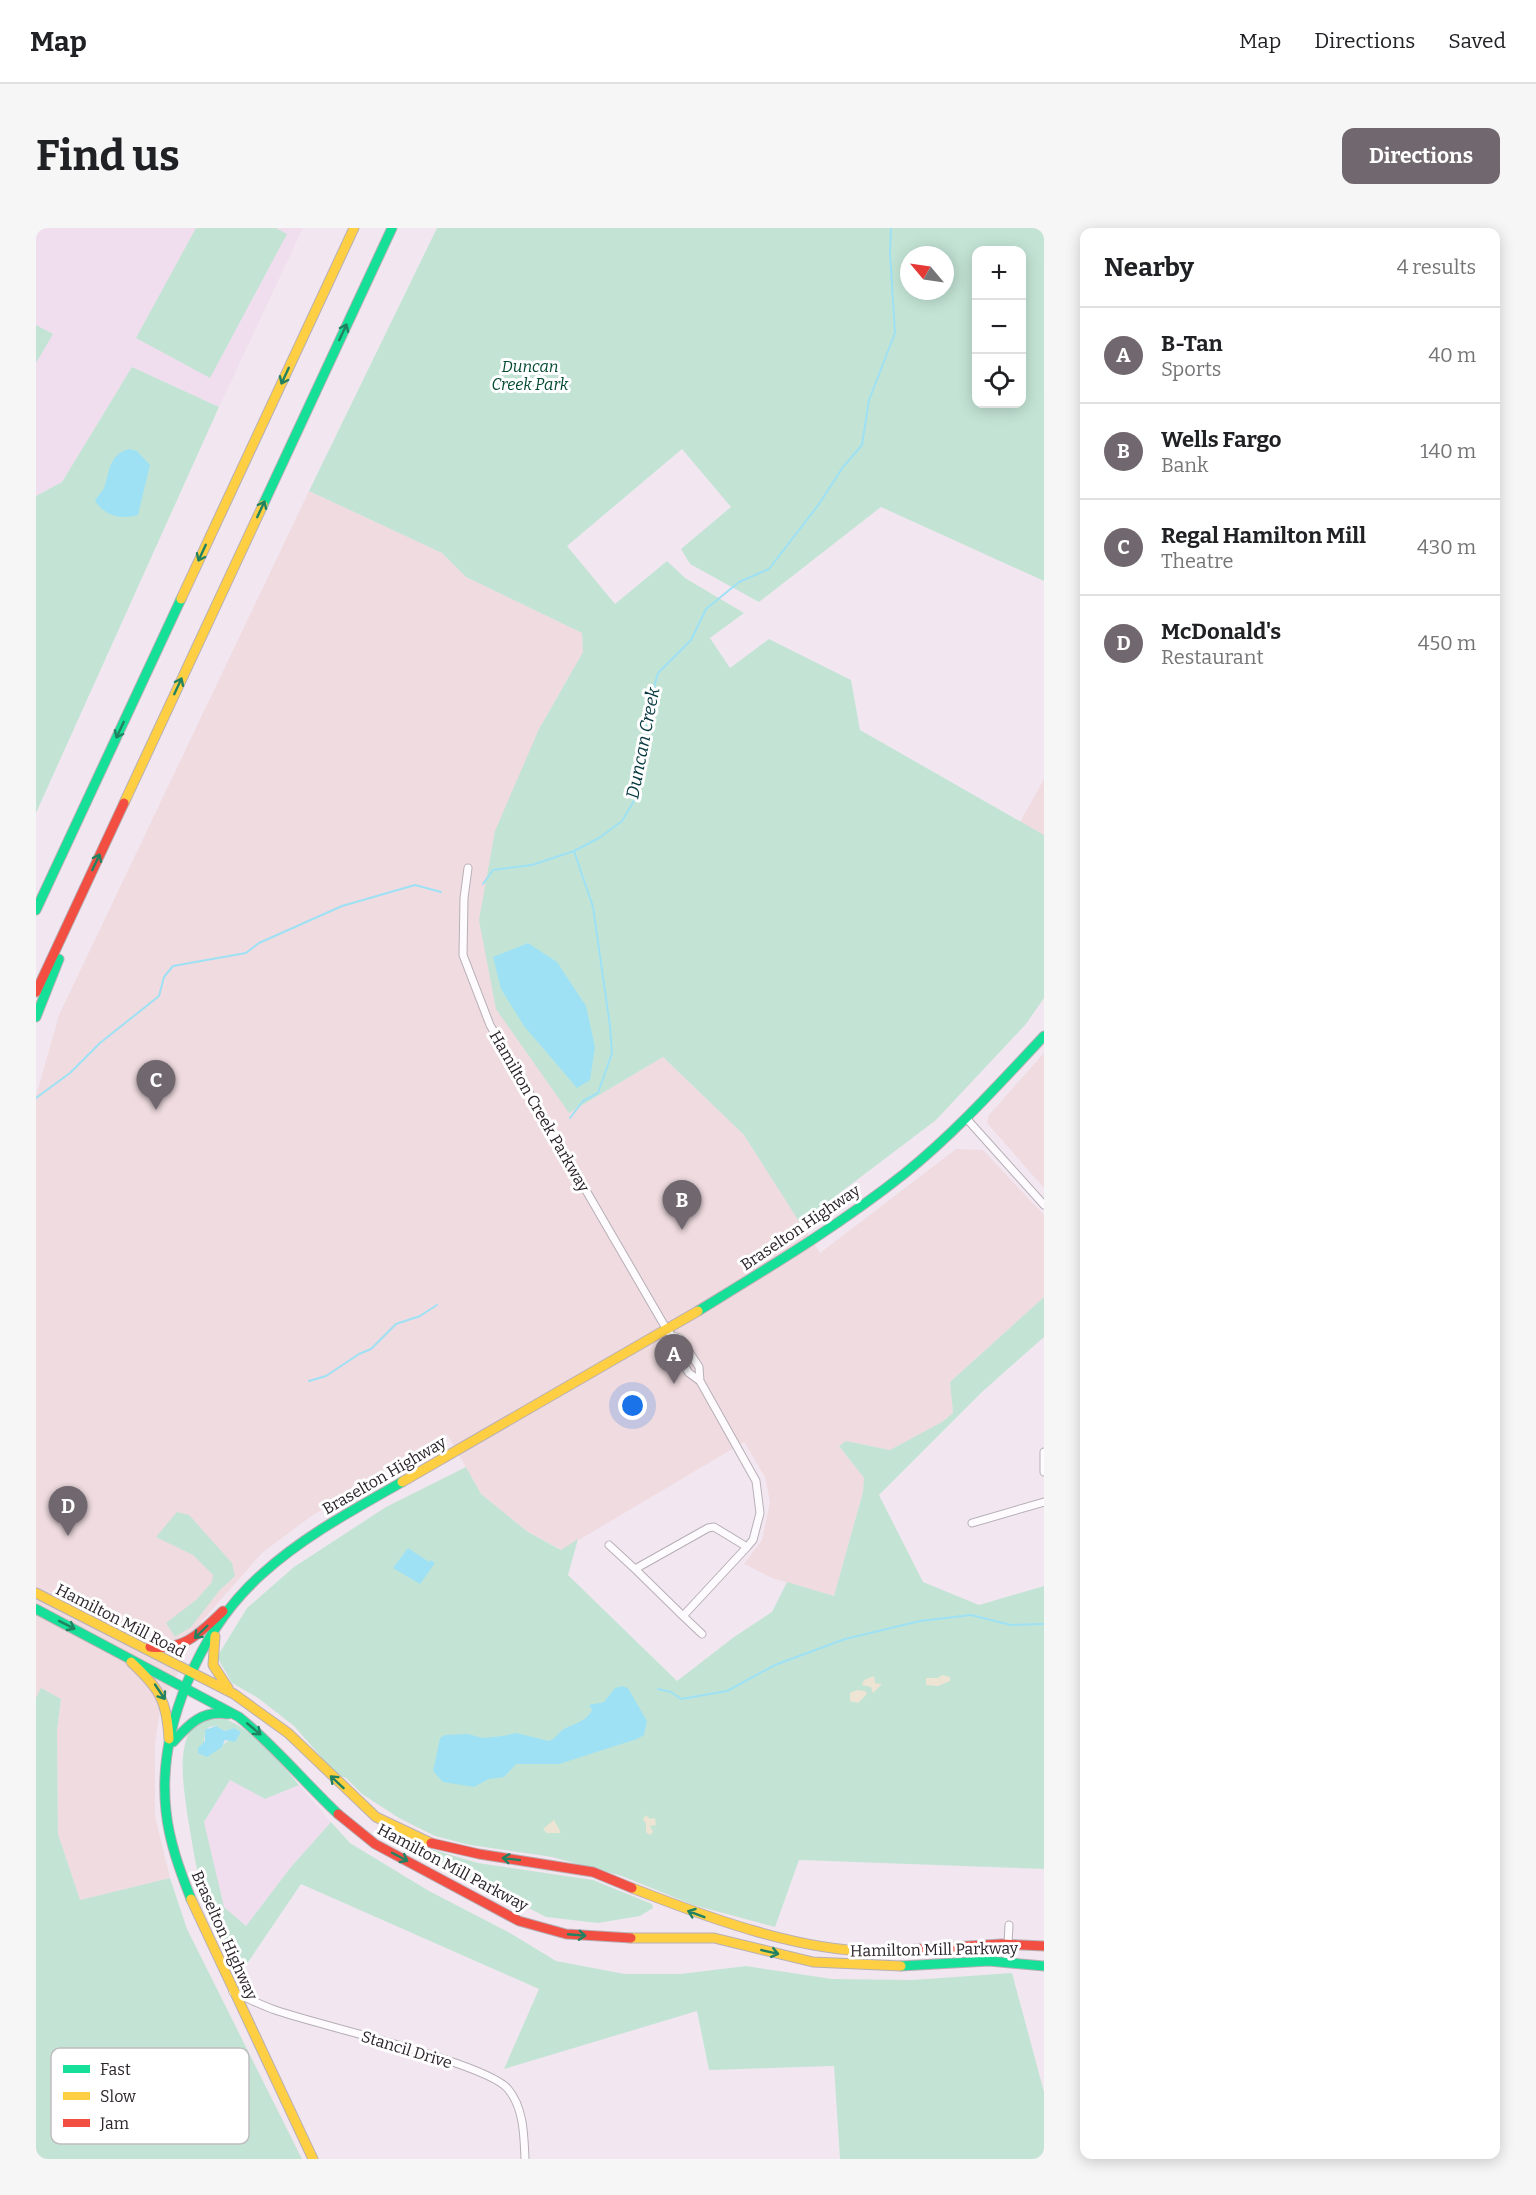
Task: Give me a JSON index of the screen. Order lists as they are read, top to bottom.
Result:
{
  "streets": {
    "main road": ["Braselton Highway", "Hamilton Mill Road", "Hamilton Mill Parkway"],
    "street": ["Hamilton Creek Parkway", "Stancil Drive"]
  },
  "crossings": [
    ["Hamilton Creek Parkway", "Braselton Highway"],
    ["Braselton Highway", "Hamilton Mill Road"],
    ["Braselton Highway", "Hamilton Mill Parkway"],
    ["Braselton Highway", "Stancil Drive"],
    ["Hamilton Mill Road", "Hamilton Mill Parkway"]
  ],
  "water": ["Duncan Creek"],
  "parks": ["Duncan Creek Park"],
  "legend": ["Fast", "Slow", "Jam"],
  "north": "top left",
  "page": {
    "header": "Map",
    "nav": ["Map", "Directions", "Saved"],
    "buttons": "Directions",
    "title": "Find us",
    "heading": ["Nearby", "4 results"],
    "map_buttons": ["+", "−"],
    "list": [
      {
        "mark": "A",
        "name": "B-Tan",
        "note": "Sports",
        "value": "40 m"
      },
      {
        "mark": "B",
        "name": "Wells Fargo",
        "note": "Bank",
        "value": "140 m"
      },
      {
        "mark": "C",
        "name": "Regal Hamilton Mill",
        "note": "Theatre",
        "value": "430 m"
      },
      {
        "mark": "D",
        "name": "McDonald's",
        "note": "Restaurant",
        "value": "450 m"
      }
    ],
    "pins": [
      "C",
      "B",
      "A",
      "D"
    ]
  }
}
